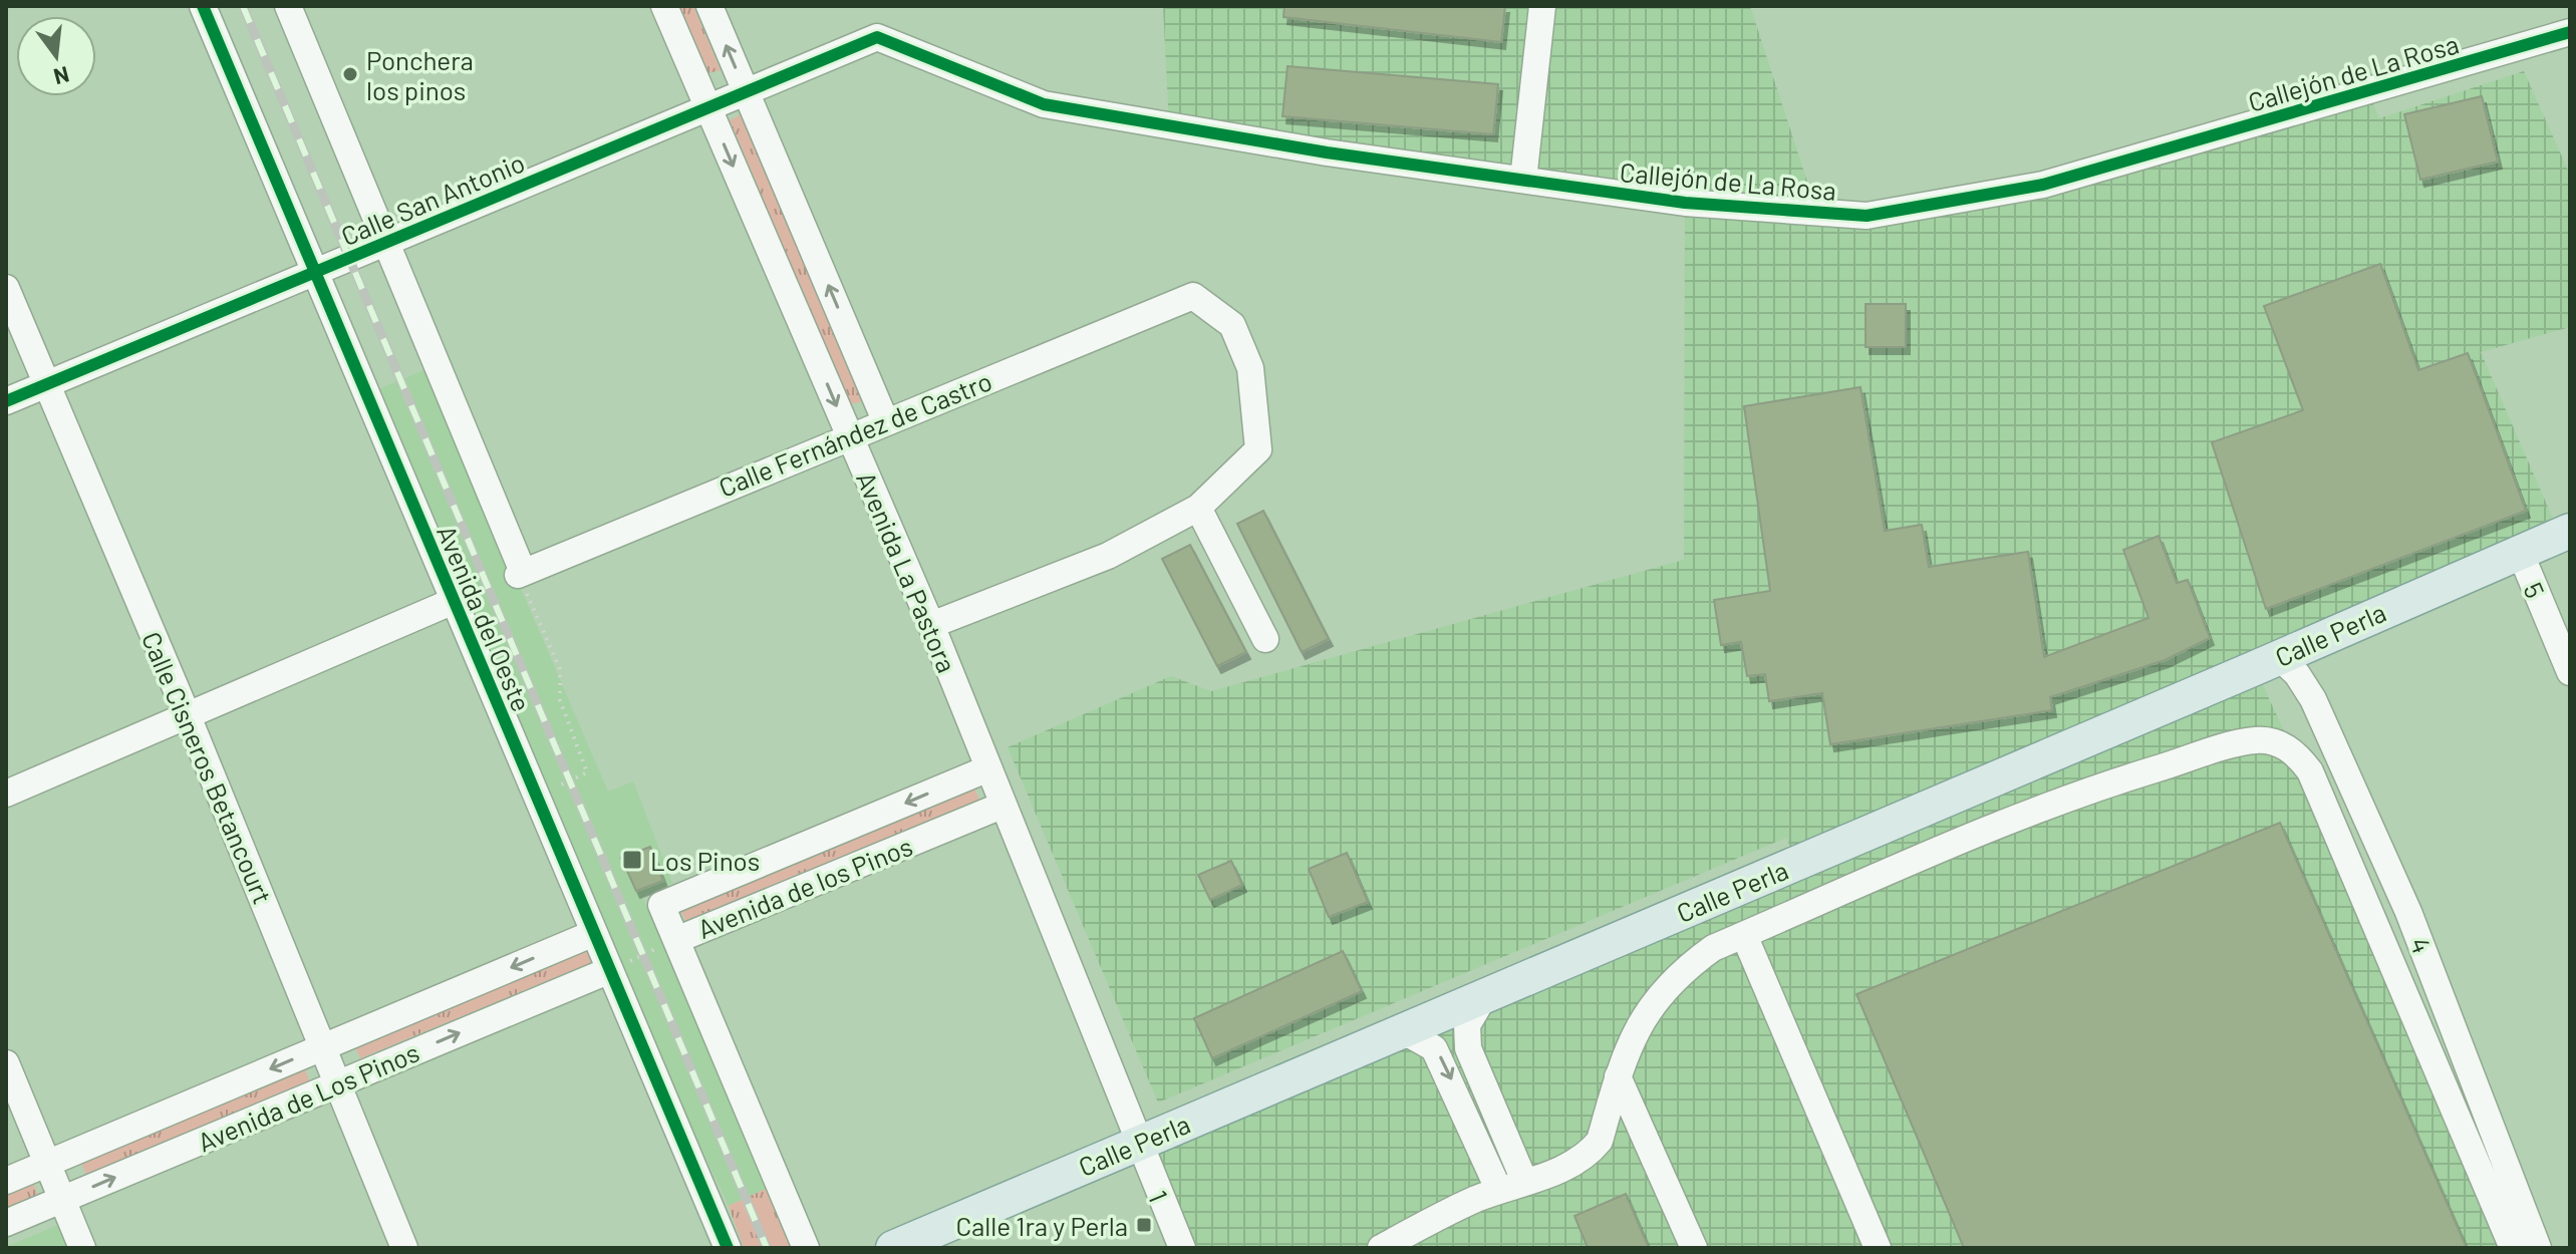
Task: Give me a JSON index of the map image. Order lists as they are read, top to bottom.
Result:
{
  "streets": {
    "main road": ["Calle Perla"],
    "street": [
      "Callejón de La Rosa",
      "Calle San Antonio",
      "Calle Fernández de Castro",
      "Avenida La Pastora",
      "5",
      "Avenida del Oeste",
      "Calle Cisneros Betancourt",
      "Avenida de los Pinos",
      "4",
      "Avenida de Los Pinos",
      "1"
    ]
  },
  "crossings": [
    ["Callejón de La Rosa", "Calle San Antonio"],
    ["Calle San Antonio", "Avenida La Pastora"],
    ["Calle San Antonio", "Avenida del Oeste"],
    ["Calle San Antonio", "Calle Cisneros Betancourt"],
    ["Calle Fernández de Castro", "Avenida La Pastora"],
    ["Calle Fernández de Castro", "Avenida del Oeste"],
    ["Avenida La Pastora", "Calle Perla"],
    ["Avenida La Pastora", "Avenida de los Pinos"],
    ["Avenida La Pastora", "1"],
    ["5", "Calle Perla"],
    ["Avenida del Oeste", "Avenida de los Pinos"],
    ["Avenida del Oeste", "Avenida de Los Pinos"],
    ["Calle Perla", "4"],
    ["Calle Perla", "1"],
    ["Calle Cisneros Betancourt", "Avenida de Los Pinos"],
    ["Avenida de los Pinos", "Avenida de Los Pinos"]
  ],
  "places": {
    "other": ["Ponchera los pinos"],
    "transit": ["Los Pinos", "Calle 1ra y Perla"]
  },
  "north": "bottom"
}
